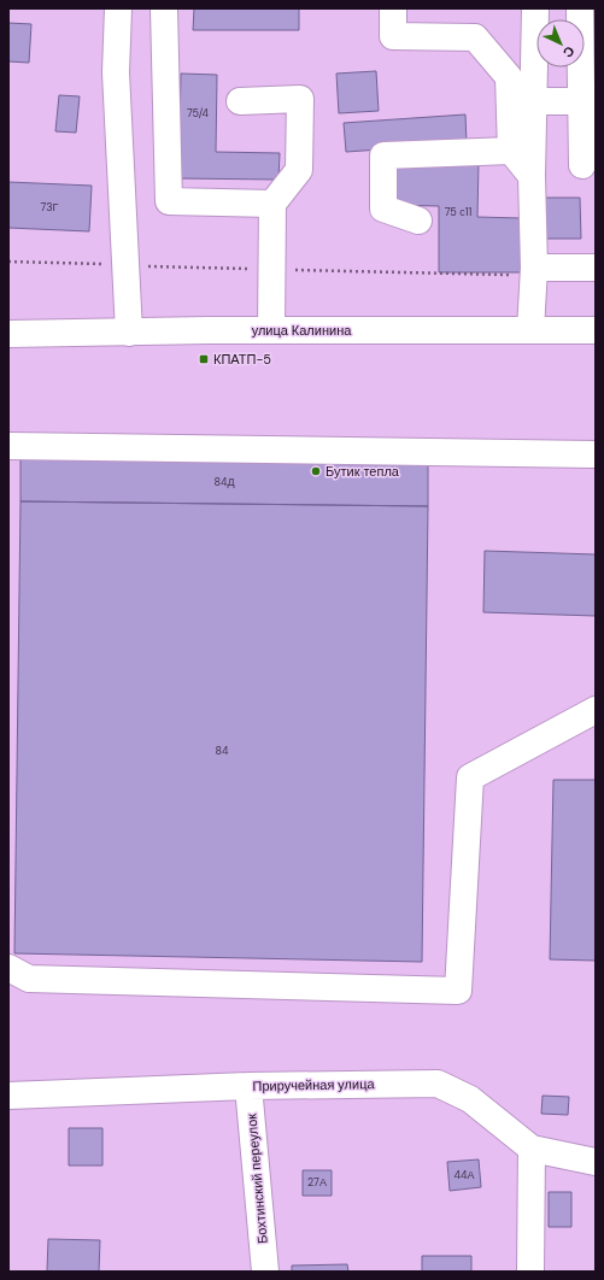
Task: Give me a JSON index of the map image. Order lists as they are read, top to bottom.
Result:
{
  "streets": {
    "street": ["улица Калинина", "Приручейная улица", "Бохтинский переулок"]
  },
  "crossings": [
    ["Приручейная улица", "Бохтинский переулок"]
  ],
  "places": {
    "transit": ["КПАТП-5"],
    "other": ["Бутик тепла"]
  },
  "house_numbers": [
    "75/4",
    "73Г",
    "75 с11",
    "84Д",
    "84",
    "44А",
    "27А"
  ],
  "north": "bottom right"
}
